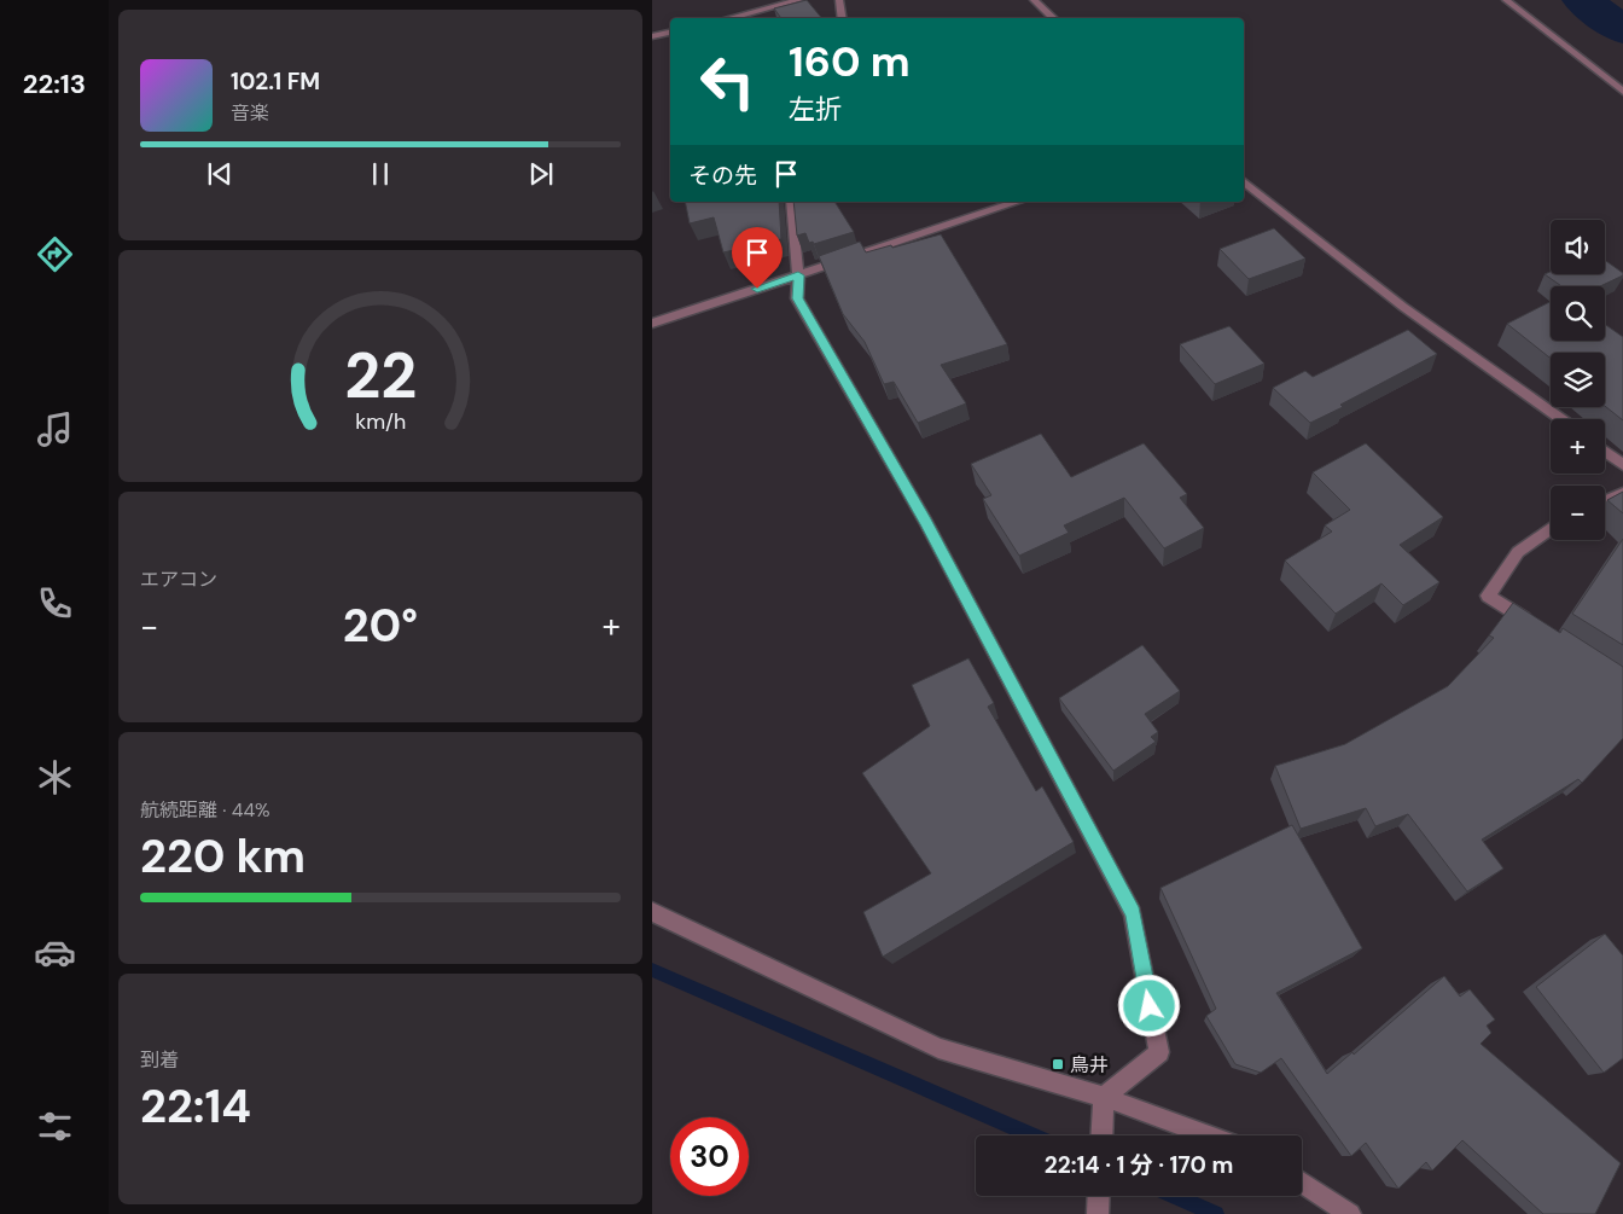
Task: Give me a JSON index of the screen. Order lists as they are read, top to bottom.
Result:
{
  "places": {
    "transit": ["鳥井"]
  },
  "page": {
    "tabs": "22:13",
    "turn": ["160 m", "左折"],
    "song": ["102.1 FM", "音楽"],
    "then": "その先",
    "map_buttons": ["+", "−"],
    "tile": [
      "エアコン",
      ["航続距離 · 44%", "220 km"],
      ["到着", "22:14"]
    ],
    "heat": ["−", "20°", "+"],
    "limit": "30",
    "trip": "22:14 · 1 分 · 170 m",
    "gauge": ["22", "km/h"]
  }
}
